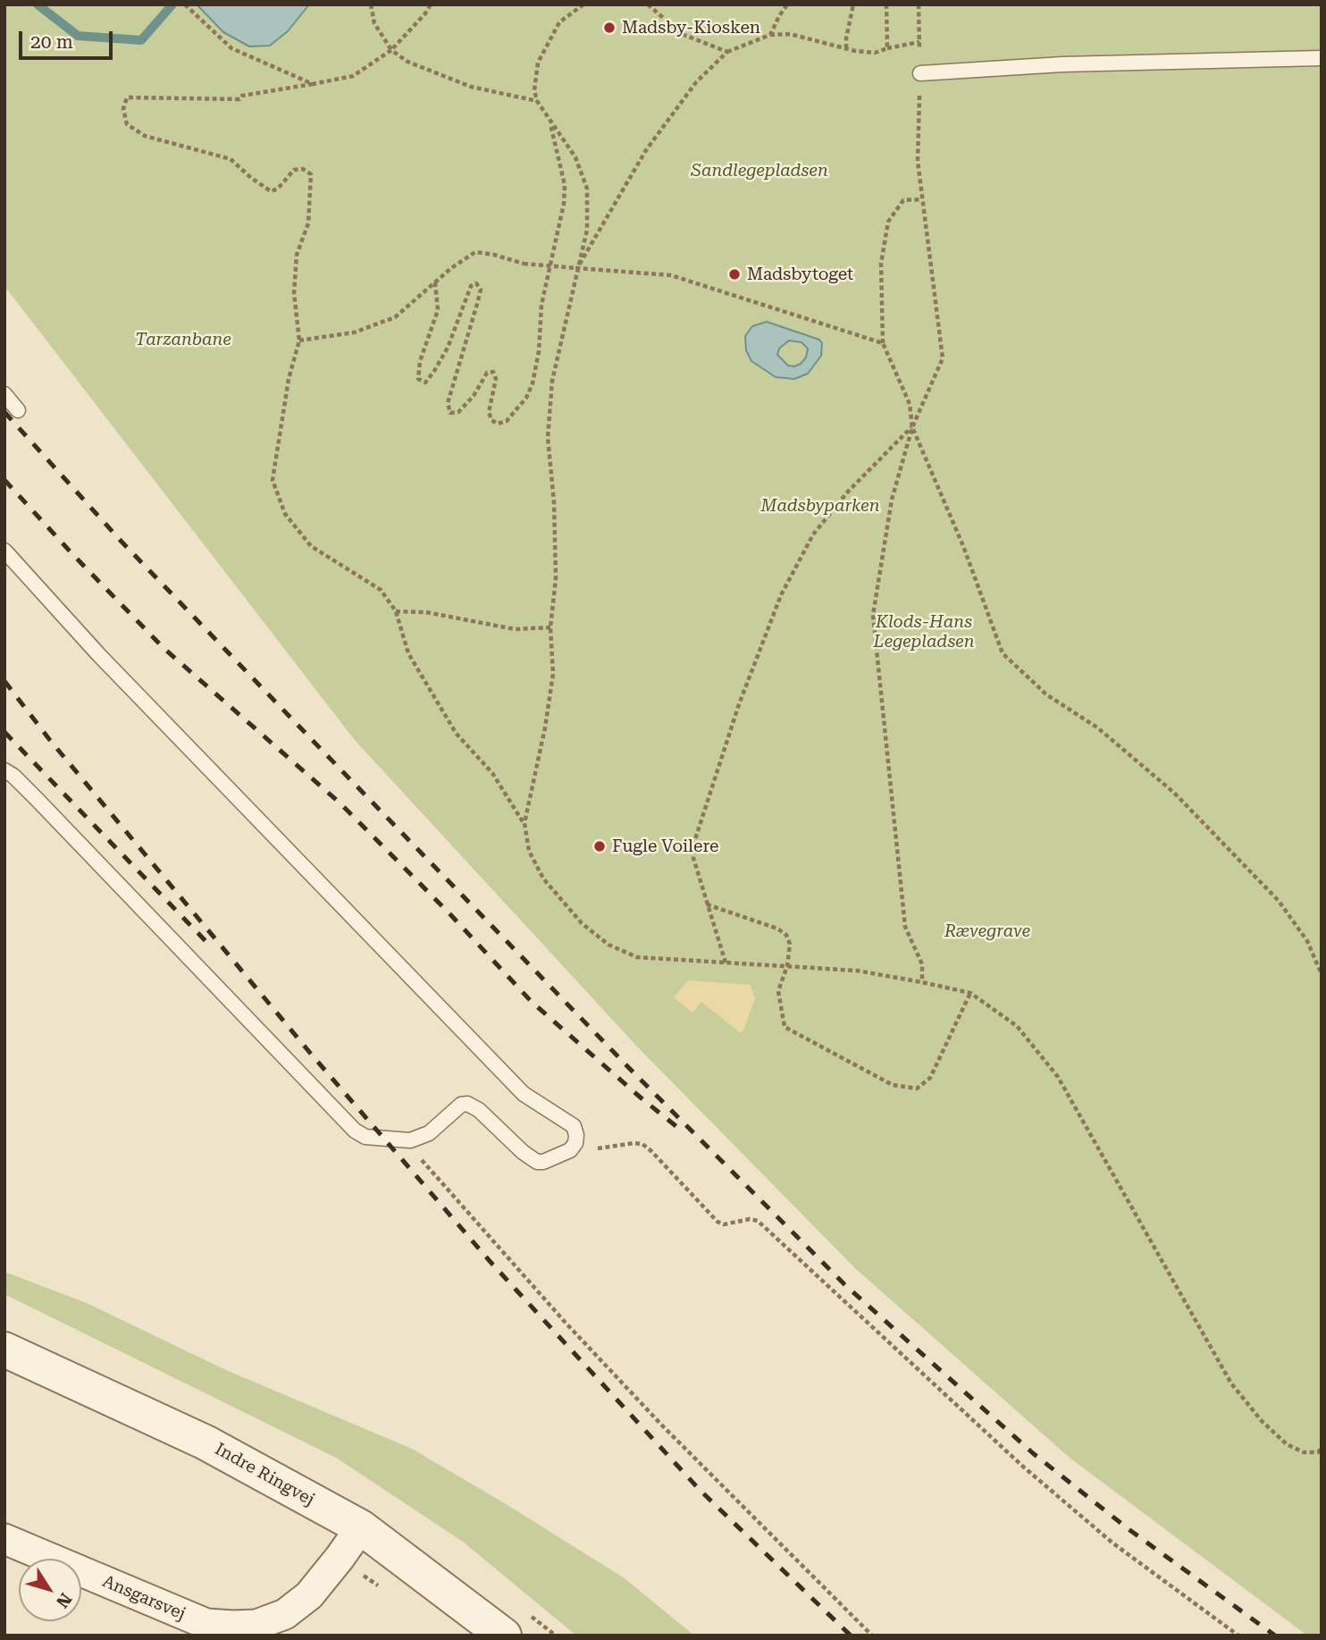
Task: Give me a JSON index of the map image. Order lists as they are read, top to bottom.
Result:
{
  "streets": {
    "street": ["Indre Ringvej", "Ansgarsvej"]
  },
  "crossings": [
    ["Indre Ringvej", "Ansgarsvej"]
  ],
  "parks": [
    "Sandlegepladsen",
    "Tarzanbane",
    "Madsbyparken",
    "Klods-Hans Legepladsen",
    "Rævegrave"
  ],
  "places": ["Madsby-Kiosken", "Madsbytoget", "Fugle Voilere"],
  "scale_bar": "20 m",
  "north": "bottom right"
}
